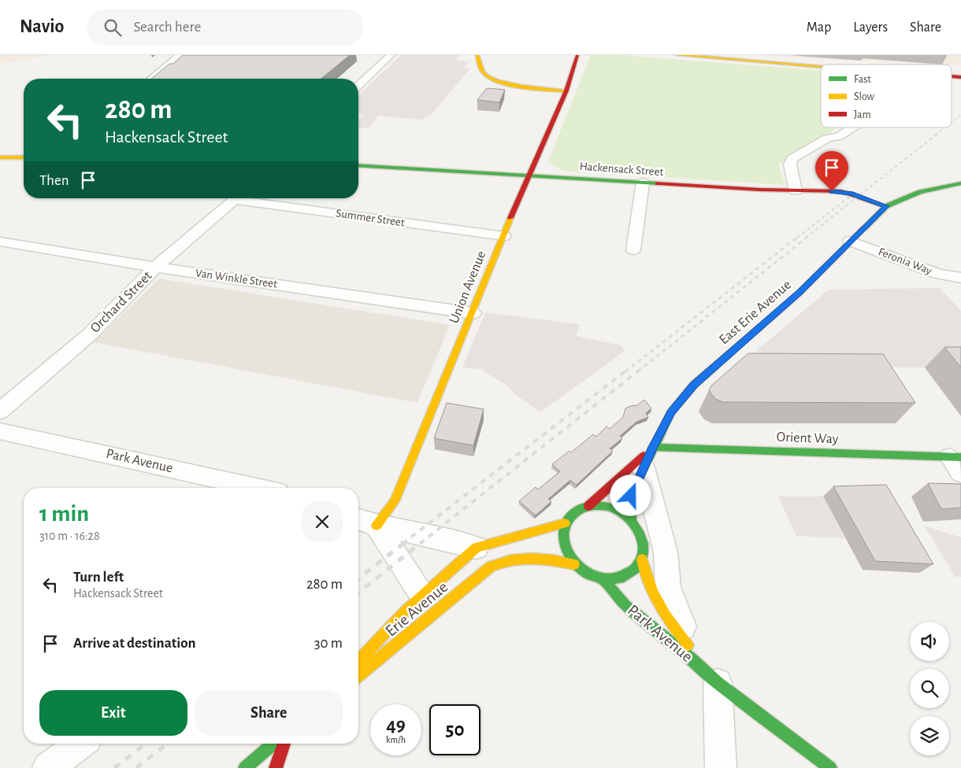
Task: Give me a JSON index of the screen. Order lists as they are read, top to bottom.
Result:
{
  "streets": {
    "main road": [
      "Hackensack Street",
      "Union Avenue",
      "East Erie Avenue",
      "Orient Way",
      "Park Avenue",
      "Erie Avenue"
    ],
    "street": [
      "Summer Street",
      "Feronia Way",
      "Van Winkle Street",
      "Orchard Street"
    ]
  },
  "crossings": [
    ["Hackensack Street", "Union Avenue"],
    ["Hackensack Street", "East Erie Avenue"],
    ["Summer Street", "Union Avenue"],
    ["Feronia Way", "East Erie Avenue"],
    ["Van Winkle Street", "Union Avenue"],
    ["Van Winkle Street", "Orchard Street"],
    ["East Erie Avenue", "Orient Way"],
    ["East Erie Avenue", "Park Avenue"],
    ["East Erie Avenue", "Erie Avenue"],
    ["Park Avenue", "Erie Avenue"]
  ],
  "legend": ["Fast", "Slow", "Jam"],
  "page": {
    "header": "Navio",
    "search": "Search here",
    "nav": ["Map", "Layers", "Share"],
    "turn": ["280 m", "Hackensack Street"],
    "then": "Then",
    "heading": ["1 min", "310 m · 16:28"],
    "list": [
      {
        "name": "Turn left",
        "note": "Hackensack Street",
        "value": "280 m"
      },
      {
        "name": "Arrive at destination",
        "value": "30 m"
      }
    ],
    "buttons": ["Exit", "Share"],
    "speed": "49 km/h",
    "limit": "50"
  }
}
